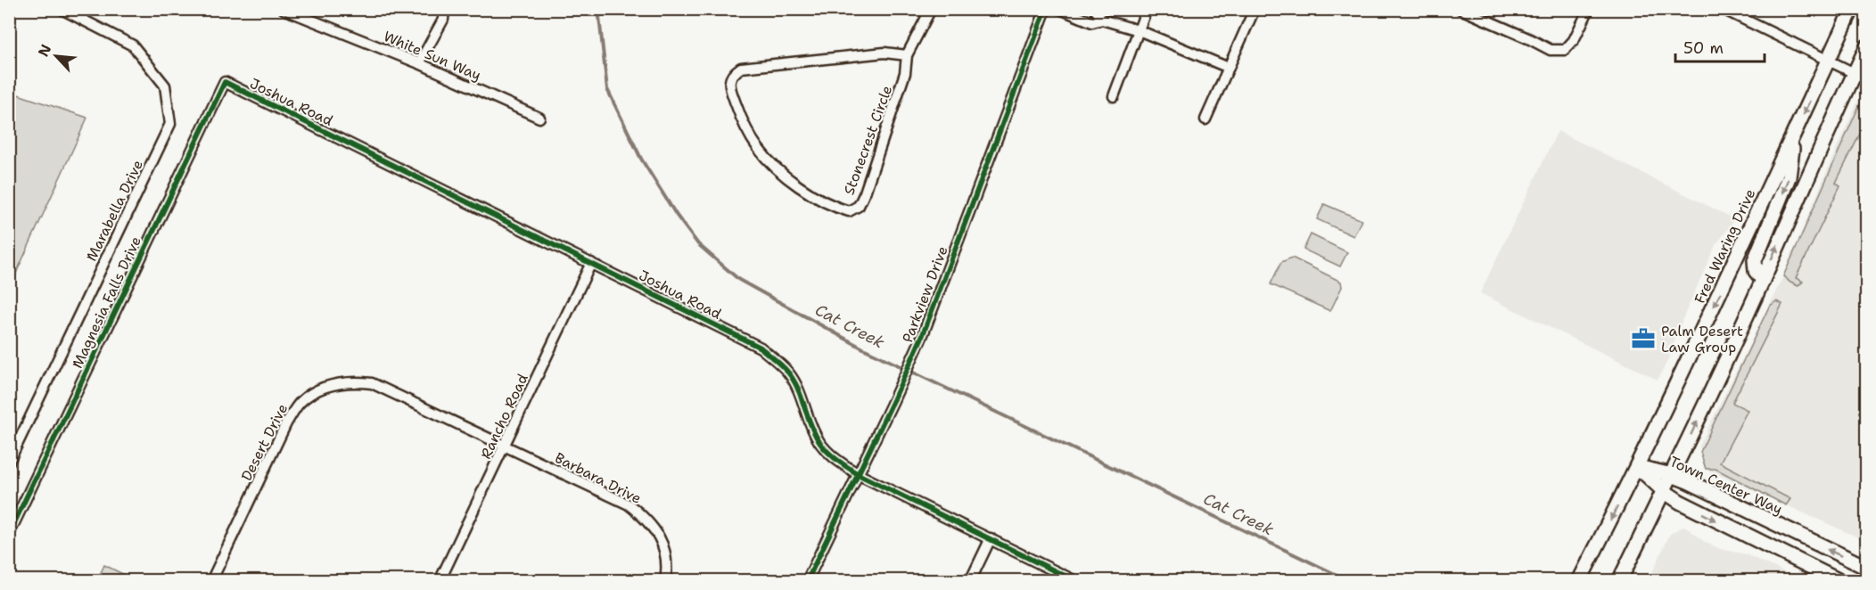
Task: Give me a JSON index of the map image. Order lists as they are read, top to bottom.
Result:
{
  "streets": {
    "main road": ["Fred Waring Drive", "Town Center Way"],
    "street": [
      "White Sun Way",
      "Joshua Road",
      "Stonecrest Circle",
      "Marabella Drive",
      "Parkview Drive",
      "Magnesia Falls Drive",
      "Rancho Road",
      "Desert Drive",
      "Barbara Drive"
    ]
  },
  "crossings": [
    ["Joshua Road", "Parkview Drive"],
    ["Joshua Road", "Magnesia Falls Drive"],
    ["Joshua Road", "Rancho Road"],
    ["Fred Waring Drive", "Town Center Way"],
    ["Rancho Road", "Desert Drive"],
    ["Rancho Road", "Barbara Drive"],
    ["Desert Drive", "Barbara Drive"]
  ],
  "water": ["Cat Creek"],
  "places": {
    "office": ["Palm Desert Law Group"]
  },
  "scale_bar": "50 m",
  "north": "top left"
}
